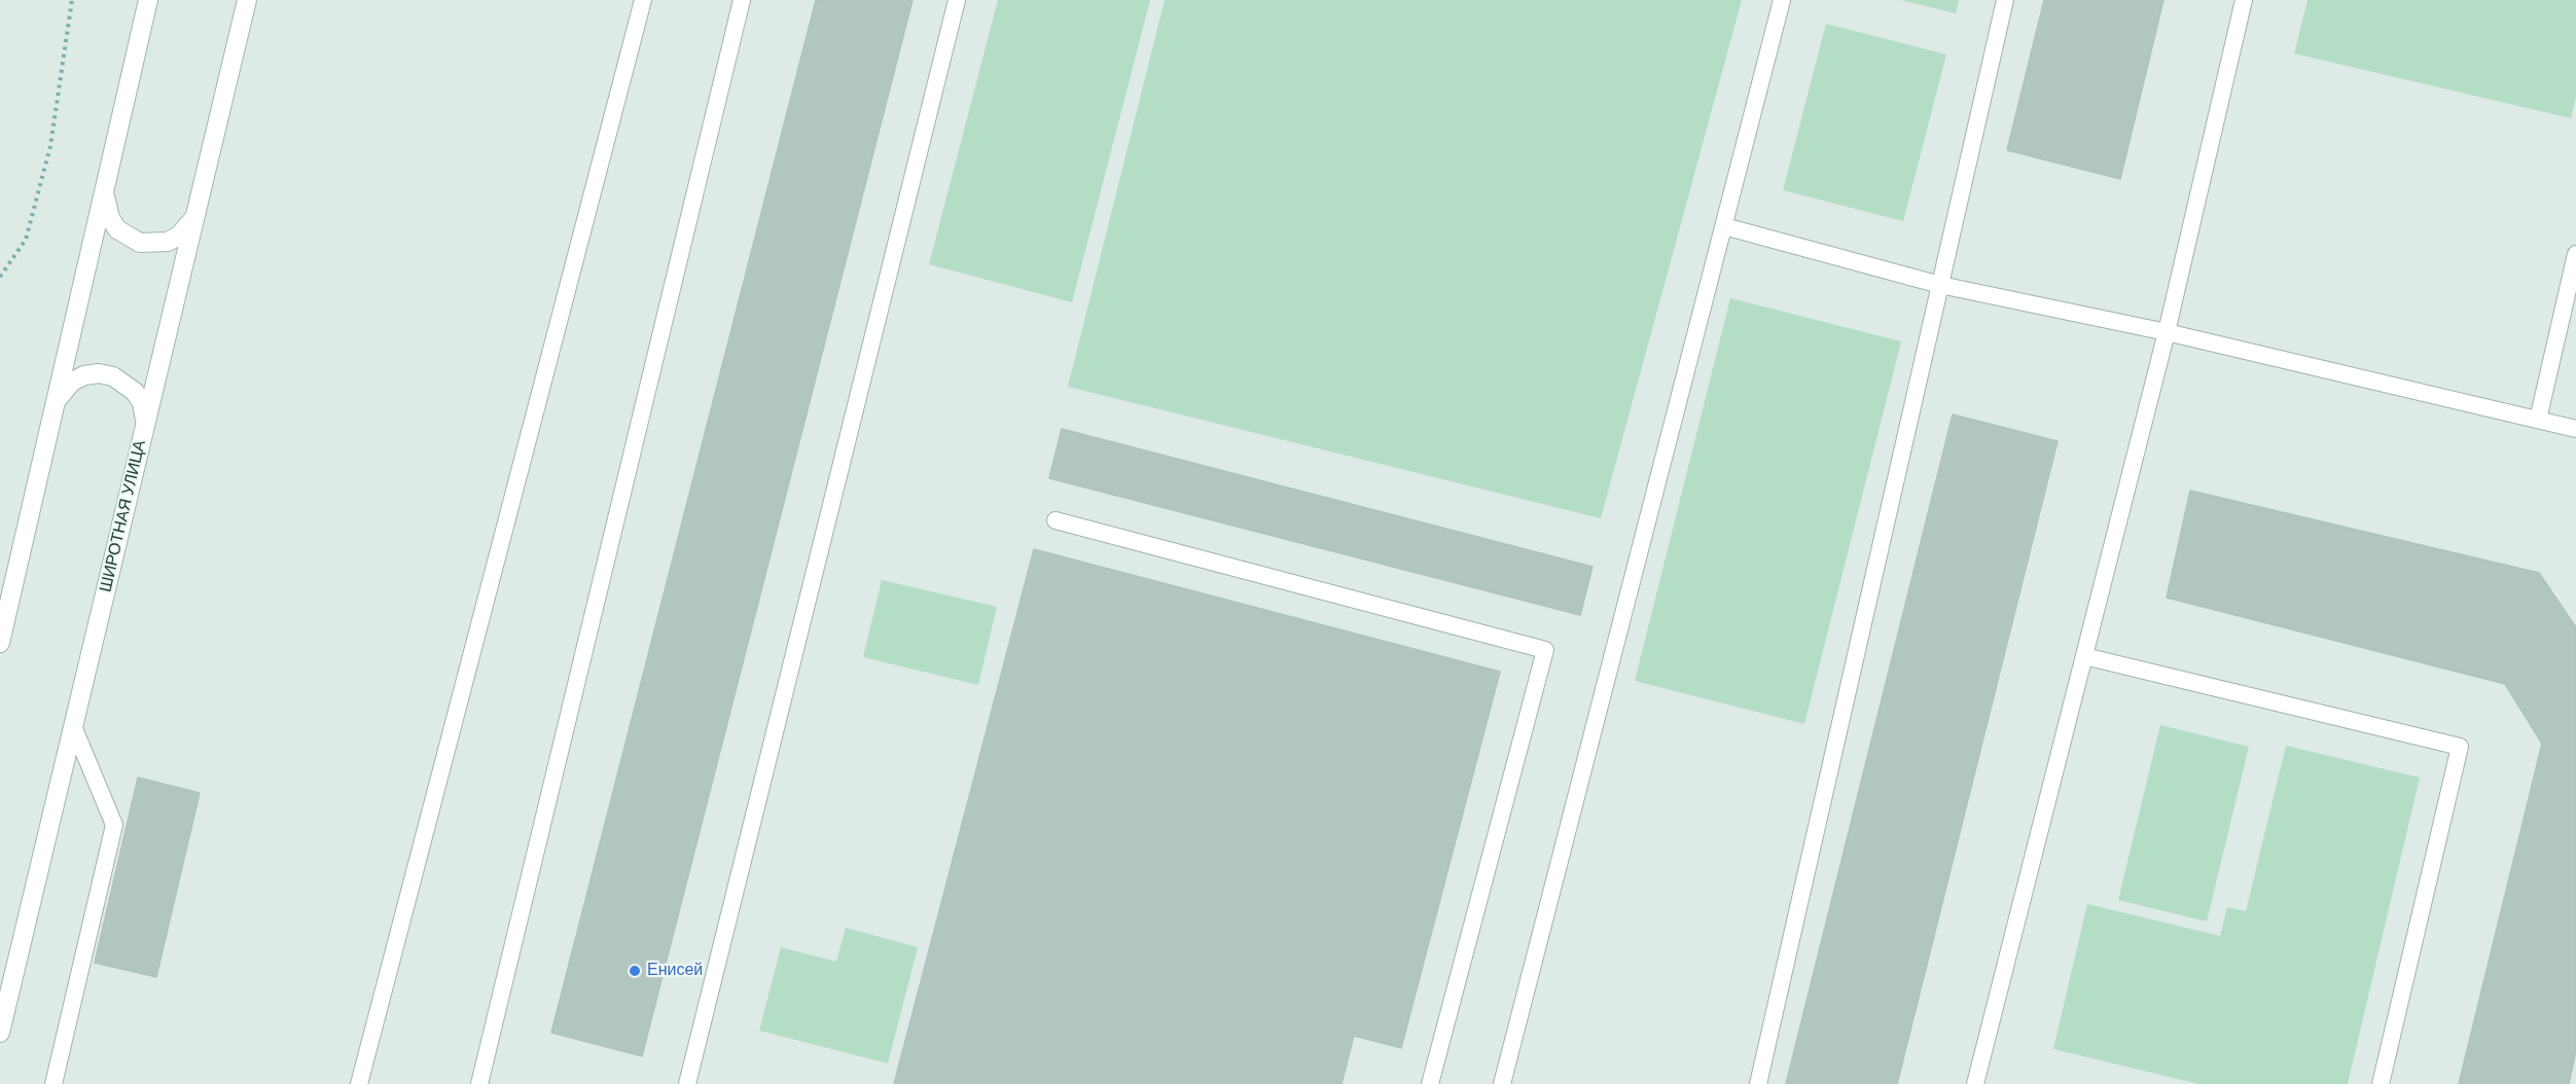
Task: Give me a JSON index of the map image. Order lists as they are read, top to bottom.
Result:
{
  "streets": {
    "main road": ["ШИРОТНАЯ УЛИЦА"]
  },
  "places": ["Енисей"]
}
